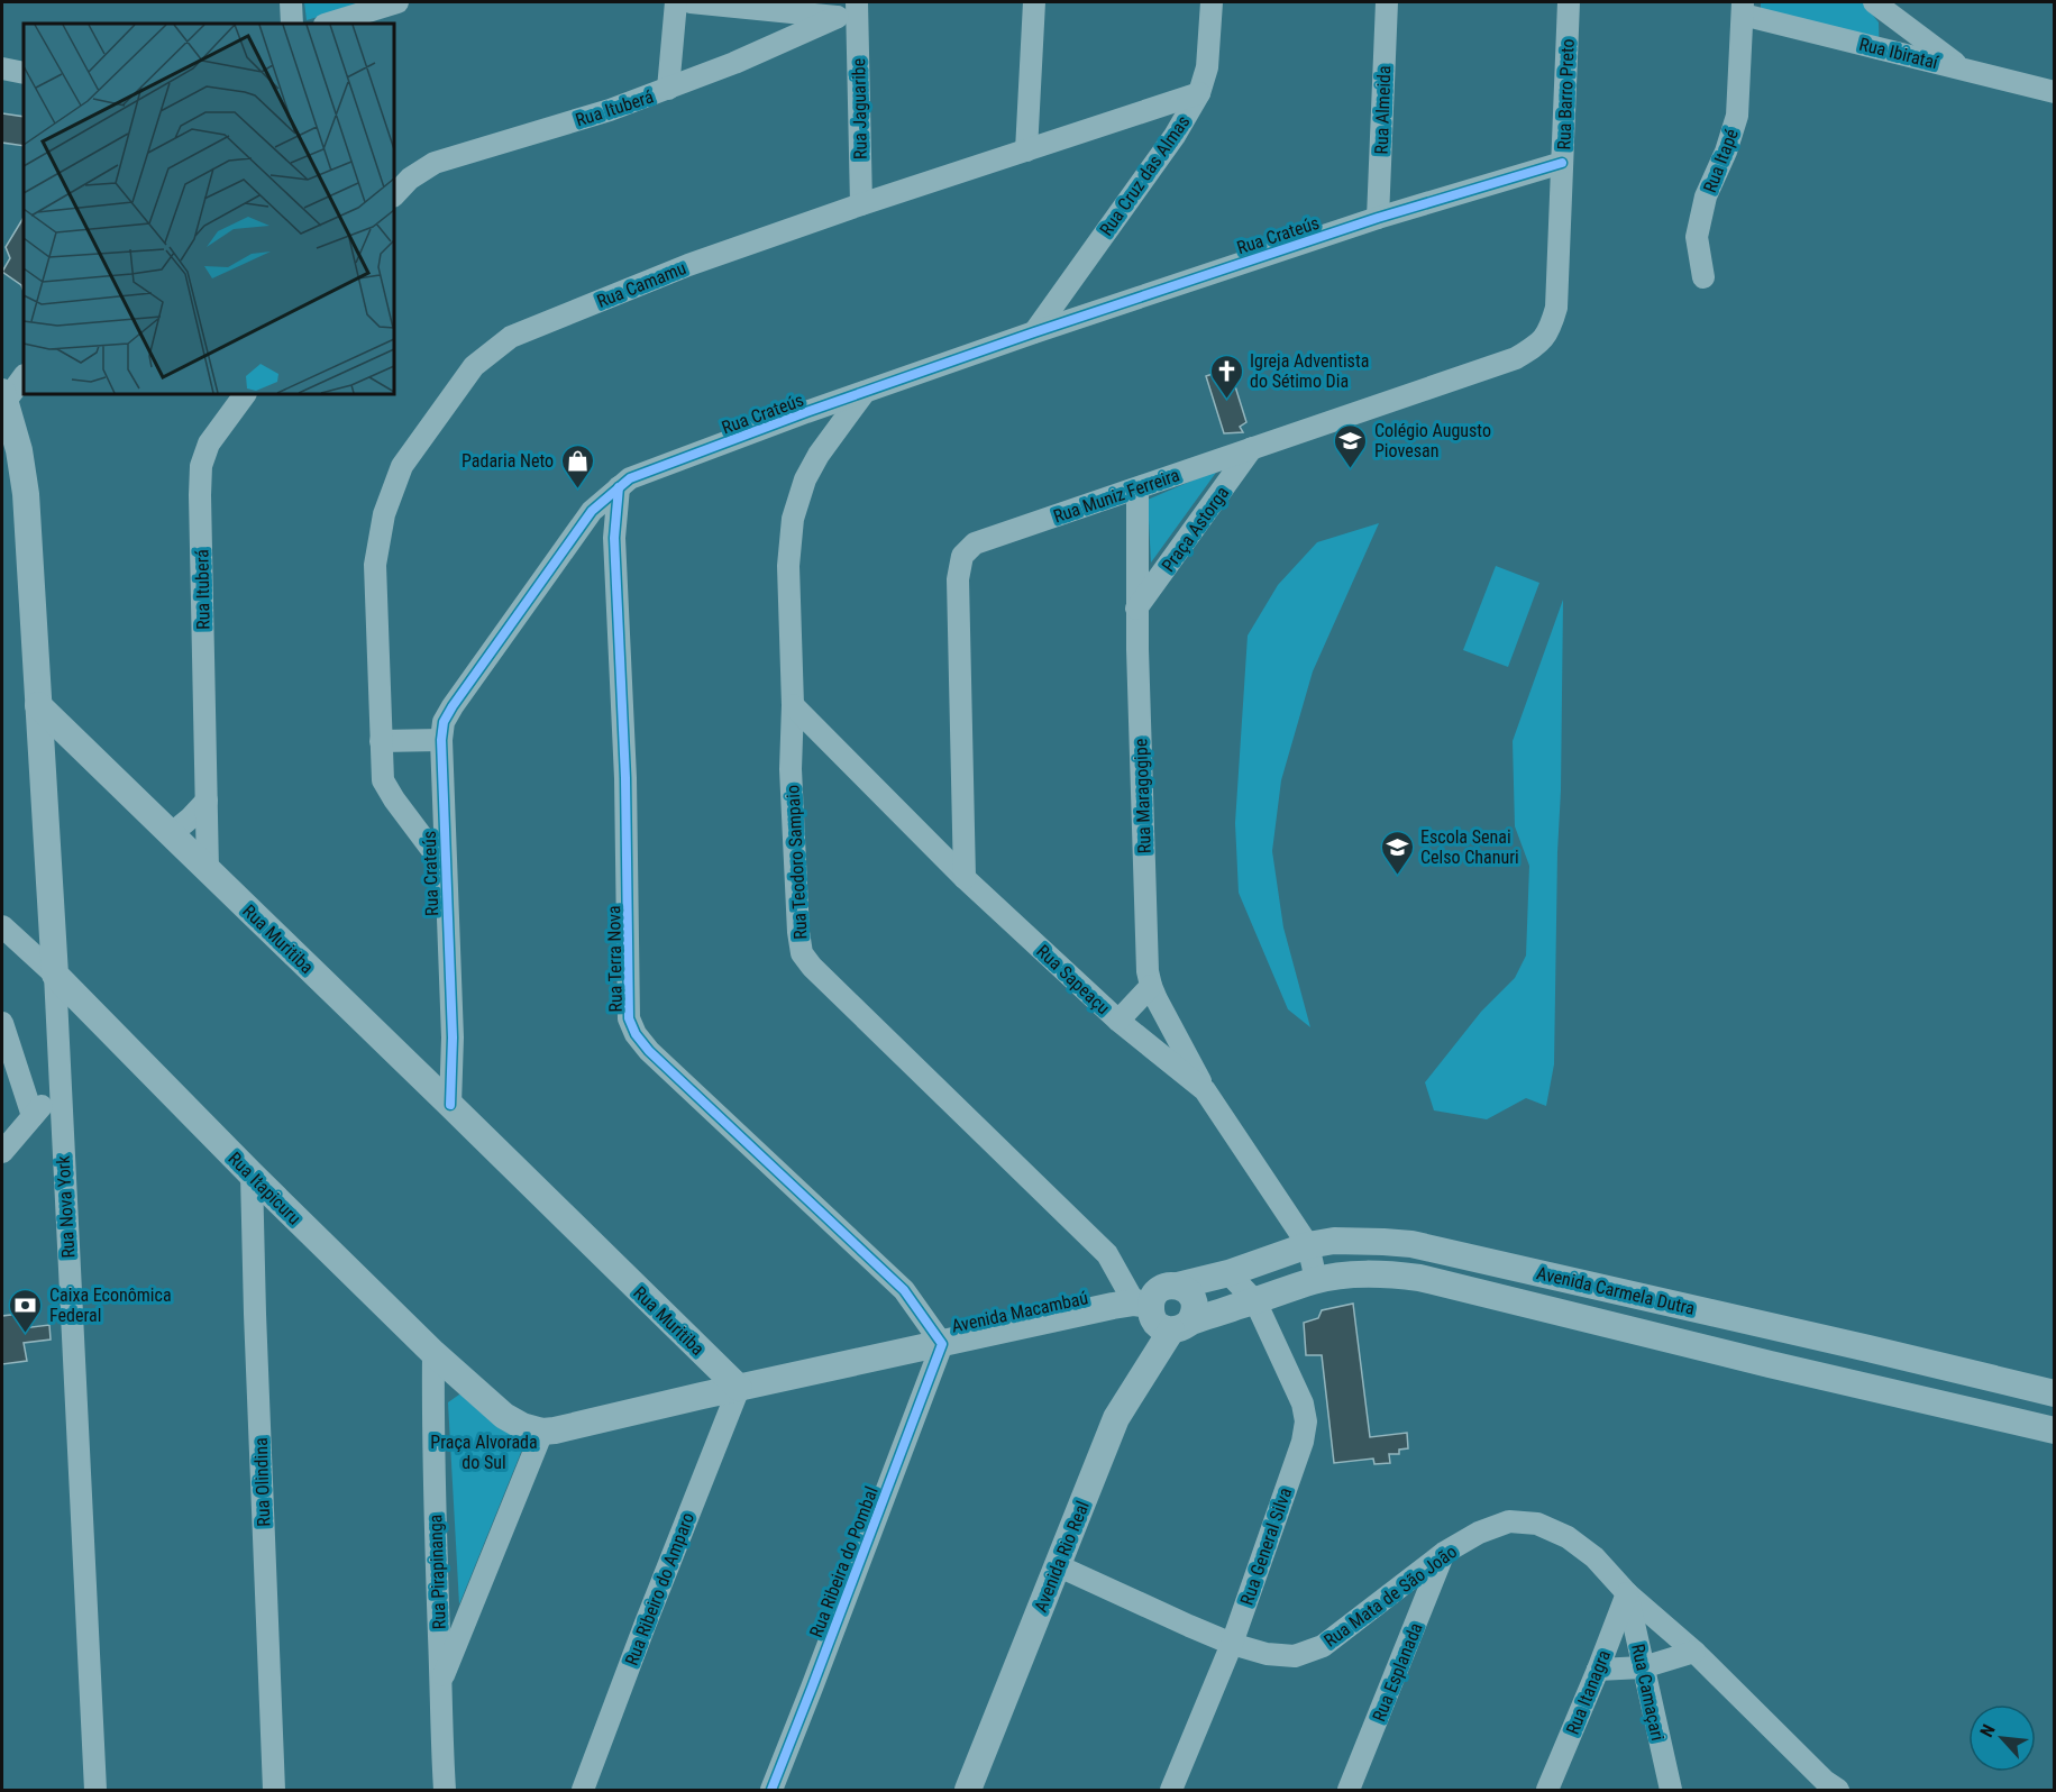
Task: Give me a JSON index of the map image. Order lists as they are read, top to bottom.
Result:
{
  "streets": {
    "street": [
      "Rua Ibirataí",
      "Rua Barro Preto",
      "Rua Ituberá",
      "Rua Jaguaribe",
      "Rua Almeida",
      "Rua Itapé",
      "Rua Cruz das Almas",
      "Rua Crateús",
      "Rua Camamu",
      "Rua Muniz Ferreira",
      "Praça Astorga",
      "Rua Maragogipe",
      "Rua Teodoro Sampaio",
      "Rua Muritiba",
      "Rua Terra Nova",
      "Rua Sapeaçu",
      "Rua Itapicuru",
      "Rua Nova York",
      "Avenida Carmela Dutra",
      "Avenida Macambaú",
      "Rua Olindina",
      "Rua General Silva",
      "Avenida Rio Real",
      "Rua Ribeira do Pombal",
      "Rua Pirapinanga",
      "Rua Ribeiro do Amparo",
      "Rua Mata de São João",
      "Rua Esplanada",
      "Rua Itanagra",
      "Rua Camaçari"
    ]
  },
  "crossings": [
    ["Rua Ibirataí", "Rua Itapé"],
    ["Rua Barro Preto", "Rua Crateús"],
    ["Rua Barro Preto", "Rua Muniz Ferreira"],
    ["Rua Ituberá", "Rua Jaguaribe"],
    ["Rua Ituberá", "Rua Muritiba"],
    ["Rua Jaguaribe", "Rua Camamu"],
    ["Rua Almeida", "Rua Crateús"],
    ["Rua Cruz das Almas", "Rua Crateús"],
    ["Rua Cruz das Almas", "Rua Camamu"],
    ["Rua Crateús", "Rua Camamu"],
    ["Rua Crateús", "Rua Teodoro Sampaio"],
    ["Rua Crateús", "Rua Muritiba"],
    ["Rua Crateús", "Rua Terra Nova"],
    ["Rua Muniz Ferreira", "Praça Astorga"],
    ["Rua Muniz Ferreira", "Rua Maragogipe"],
    ["Rua Muniz Ferreira", "Rua Sapeaçu"],
    ["Praça Astorga", "Rua Maragogipe"],
    ["Rua Maragogipe", "Rua Sapeaçu"],
    ["Rua Teodoro Sampaio", "Rua Sapeaçu"],
    ["Rua Teodoro Sampaio", "Avenida Carmela Dutra"],
    ["Rua Teodoro Sampaio", "Avenida Macambaú"],
    ["Rua Teodoro Sampaio", "Avenida Rio Real"],
    ["Rua Muritiba", "Rua Nova York"],
    ["Rua Muritiba", "Avenida Macambaú"],
    ["Rua Muritiba", "Rua Ribeiro do Amparo"],
    ["Rua Terra Nova", "Avenida Macambaú"],
    ["Rua Terra Nova", "Rua Ribeira do Pombal"],
    ["Rua Sapeaçu", "Avenida Carmela Dutra"],
    ["Rua Itapicuru", "Rua Nova York"],
    ["Rua Itapicuru", "Avenida Macambaú"],
    ["Rua Itapicuru", "Rua Olindina"],
    ["Rua Itapicuru", "Rua Pirapinanga"],
    ["Avenida Carmela Dutra", "Avenida Macambaú"],
    ["Avenida Carmela Dutra", "Rua General Silva"],
    ["Avenida Carmela Dutra", "Avenida Rio Real"],
    ["Avenida Macambaú", "Avenida Rio Real"],
    ["Avenida Macambaú", "Rua Ribeira do Pombal"],
    ["Avenida Macambaú", "Rua Ribeiro do Amparo"],
    ["Rua General Silva", "Rua Mata de São João"],
    ["Avenida Rio Real", "Rua Mata de São João"],
    ["Rua Mata de São João", "Rua Esplanada"],
    ["Rua Mata de São João", "Rua Itanagra"],
    ["Rua Mata de São João", "Rua Camaçari"],
    ["Rua Itanagra", "Rua Camaçari"]
  ],
  "parks": ["Praça Alvorada do Sul"],
  "places": {
    "church": ["Igreja Adventista do Sétimo Dia"],
    "school or university": ["Colégio Augusto Piovesan", "Escola Senai Celso Chanuri"],
    "shop": ["Padaria Neto"],
    "bank": ["Caixa Econômica Federal"]
  },
  "north": "top left"
}
